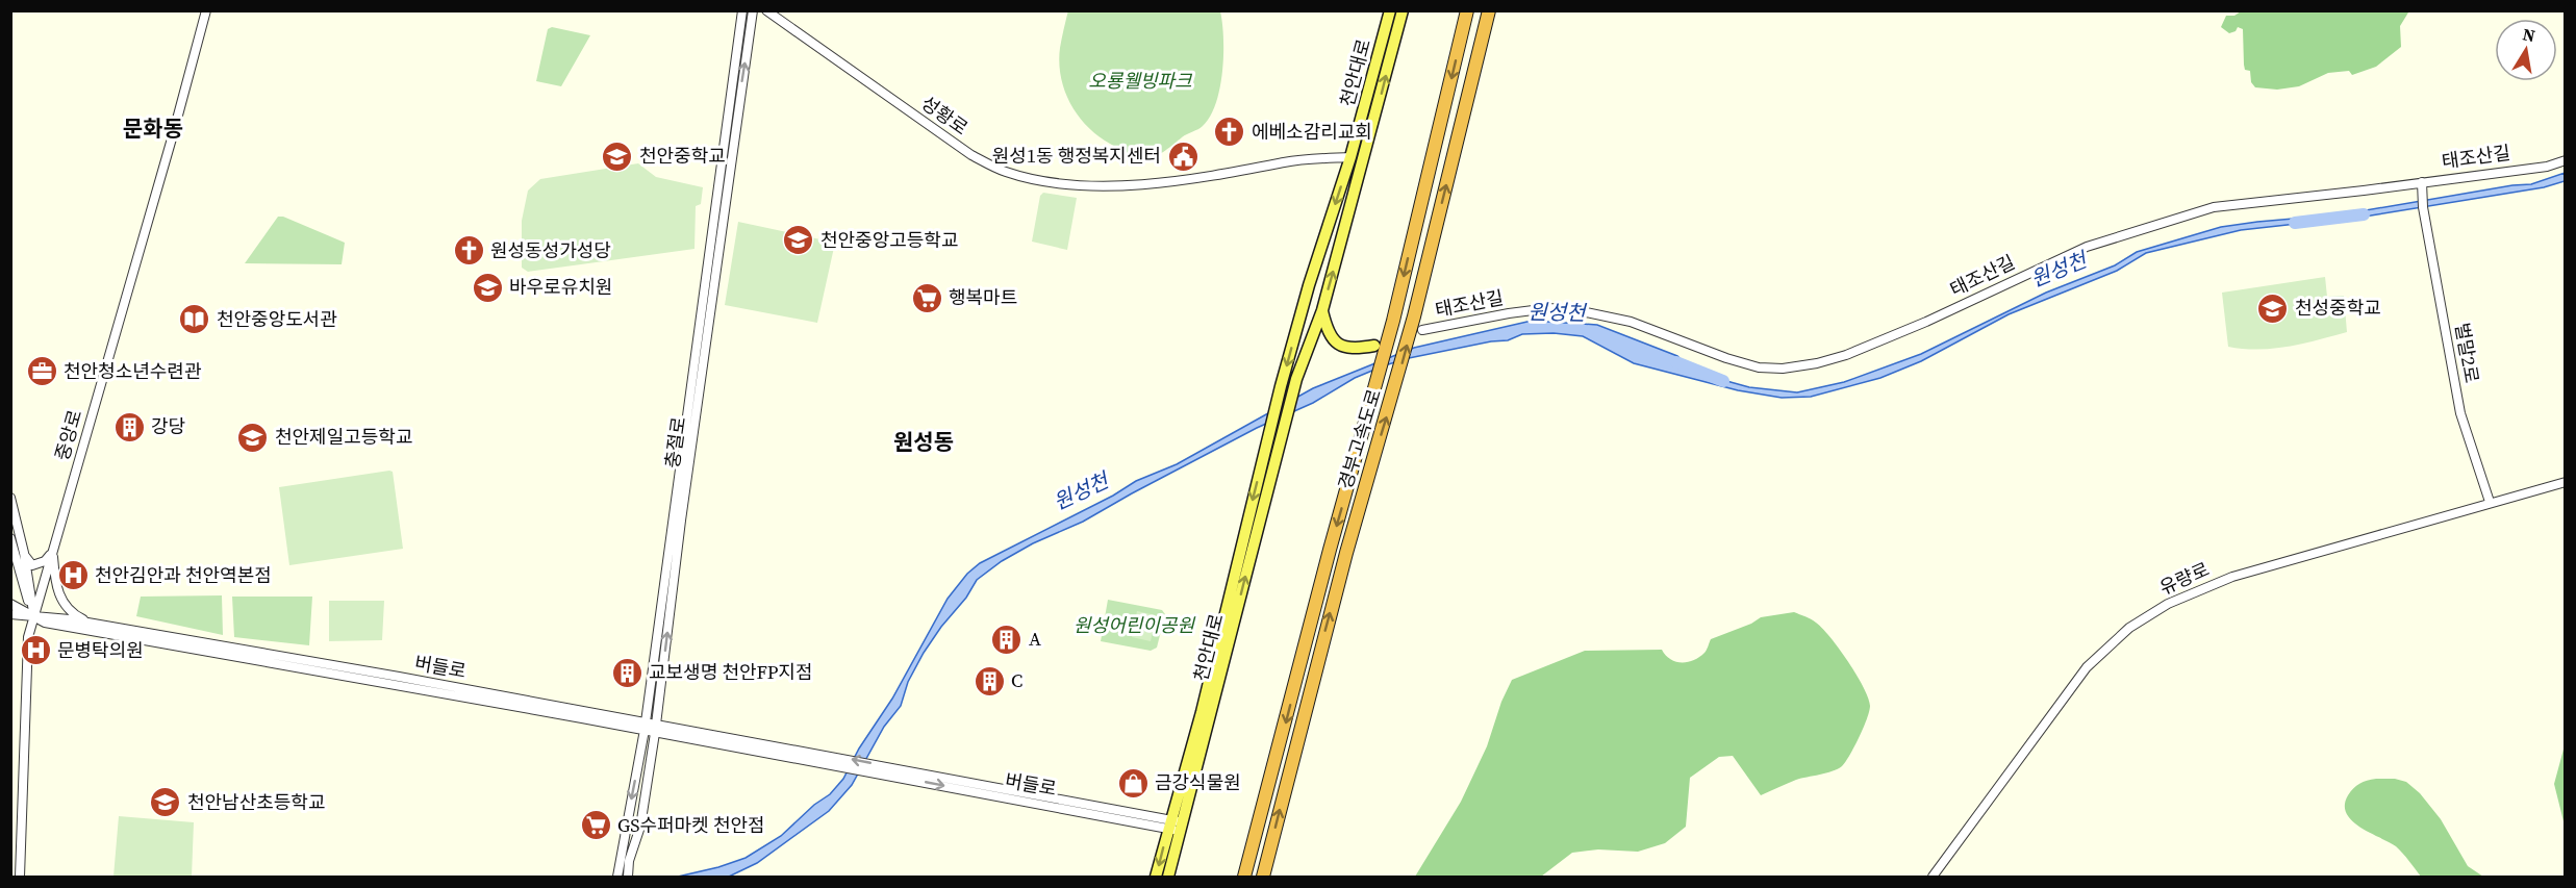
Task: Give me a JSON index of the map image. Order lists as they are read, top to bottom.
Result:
{
  "streets": {
    "highway": ["경부고속도로"],
    "main road": ["천안대로"],
    "street": [
      "성황로",
      "태조산길",
      "벌말2로",
      "중앙로",
      "충절로",
      "유량로",
      "버들로"
    ]
  },
  "crossings": [
    ["천안대로", "성황로"],
    ["천안대로", "버들로"],
    ["태조산길", "벌말2로"],
    ["벌말2로", "유량로"],
    ["중앙로", "버들로"],
    ["충절로", "버들로"]
  ],
  "districts": ["문화동", "원성동"],
  "water": ["원성천"],
  "parks": ["오룡웰빙파크", "원성어린이공원"],
  "places": {
    "church": ["에베소감리교회", "원성동성가성당"],
    "school or university": [
      "천안중학교",
      "천안중앙고등학교",
      "바우로유치원",
      "천성중학교",
      "천안제일고등학교",
      "천안남산초등학교"
    ],
    "public building": ["원성1동 행정복지센터"],
    "supermarket": ["행복마트", "GS수퍼마켓 천안점"],
    "library": ["천안중앙도서관"],
    "office": ["천안청소년수련관"],
    "building": [
      "강당",
      "A",
      "교보생명 천안FP지점",
      "C"
    ],
    "hospital": ["천안김안과 천안역본점", "문병탁의원"],
    "shop": ["금강식물원"]
  },
  "north": "top"
}
